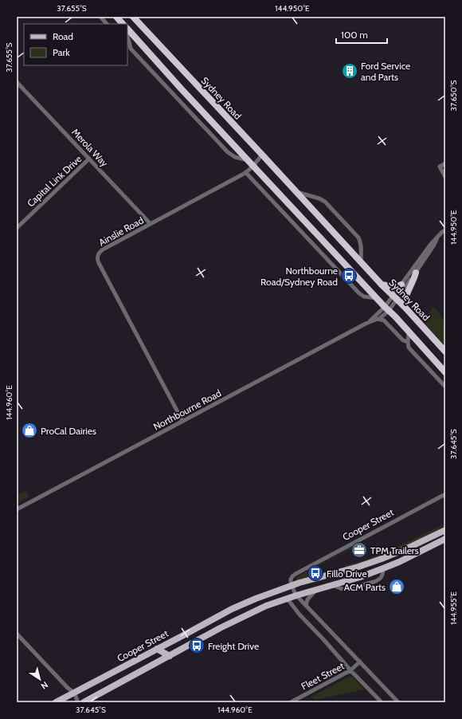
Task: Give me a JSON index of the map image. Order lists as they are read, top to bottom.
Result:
{
  "streets": {
    "highway": ["Sydney Road"],
    "main road": ["Cooper Street"],
    "street": [
      "Merola Way",
      "Capital Link Drive",
      "Ainslie Road",
      "Northbourne Road",
      "Fleet Street"
    ]
  },
  "crossings": [
    ["Sydney Road", "Ainslie Road"],
    ["Merola Way", "Capital Link Drive"],
    ["Merola Way", "Ainslie Road"],
    ["Ainslie Road", "Northbourne Road"]
  ],
  "places": {
    "building": ["Ford Service and Parts"],
    "bus stop": ["Northbourne Road/Sydney Road", "Fillo Drive", "Freight Drive"],
    "shop": ["ProCal Dairies", "ACM Parts"],
    "office": ["TPM Trailers"]
  },
  "legend": ["Road", "Park"],
  "scale_bar": "100 m",
  "north": "bottom right",
  "coordinates": [
    "37.655°S",
    "144.950°E",
    "37.650°S",
    "144.960°E",
    "37.645°S",
    "144.955°E"
  ]
}
